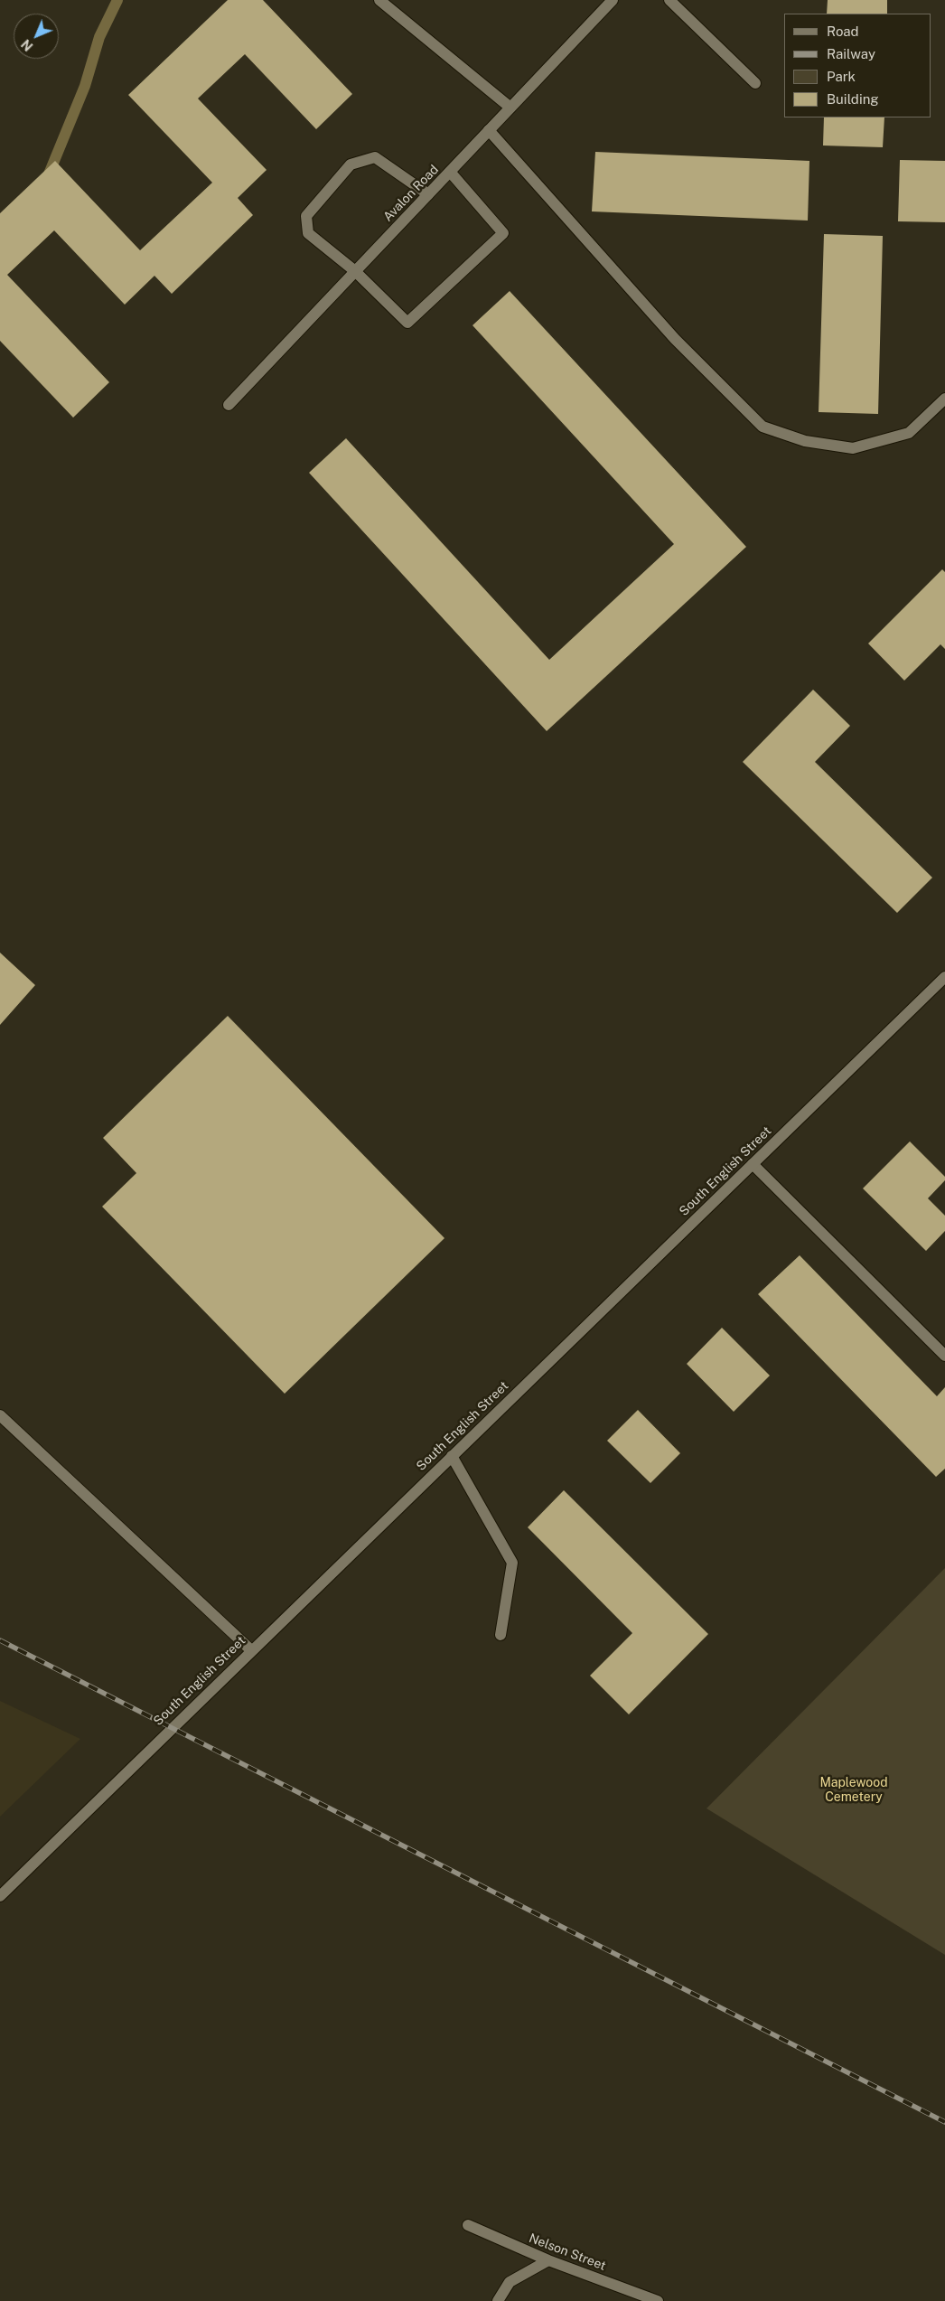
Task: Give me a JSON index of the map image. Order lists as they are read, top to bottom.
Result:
{
  "streets": {
    "street": ["Avalon Road", "South English Street", "Nelson Street"]
  },
  "parks": ["Maplewood Cemetery"],
  "legend": [
    "Road",
    "Railway",
    "Park",
    "Building"
  ],
  "north": "bottom left"
}
